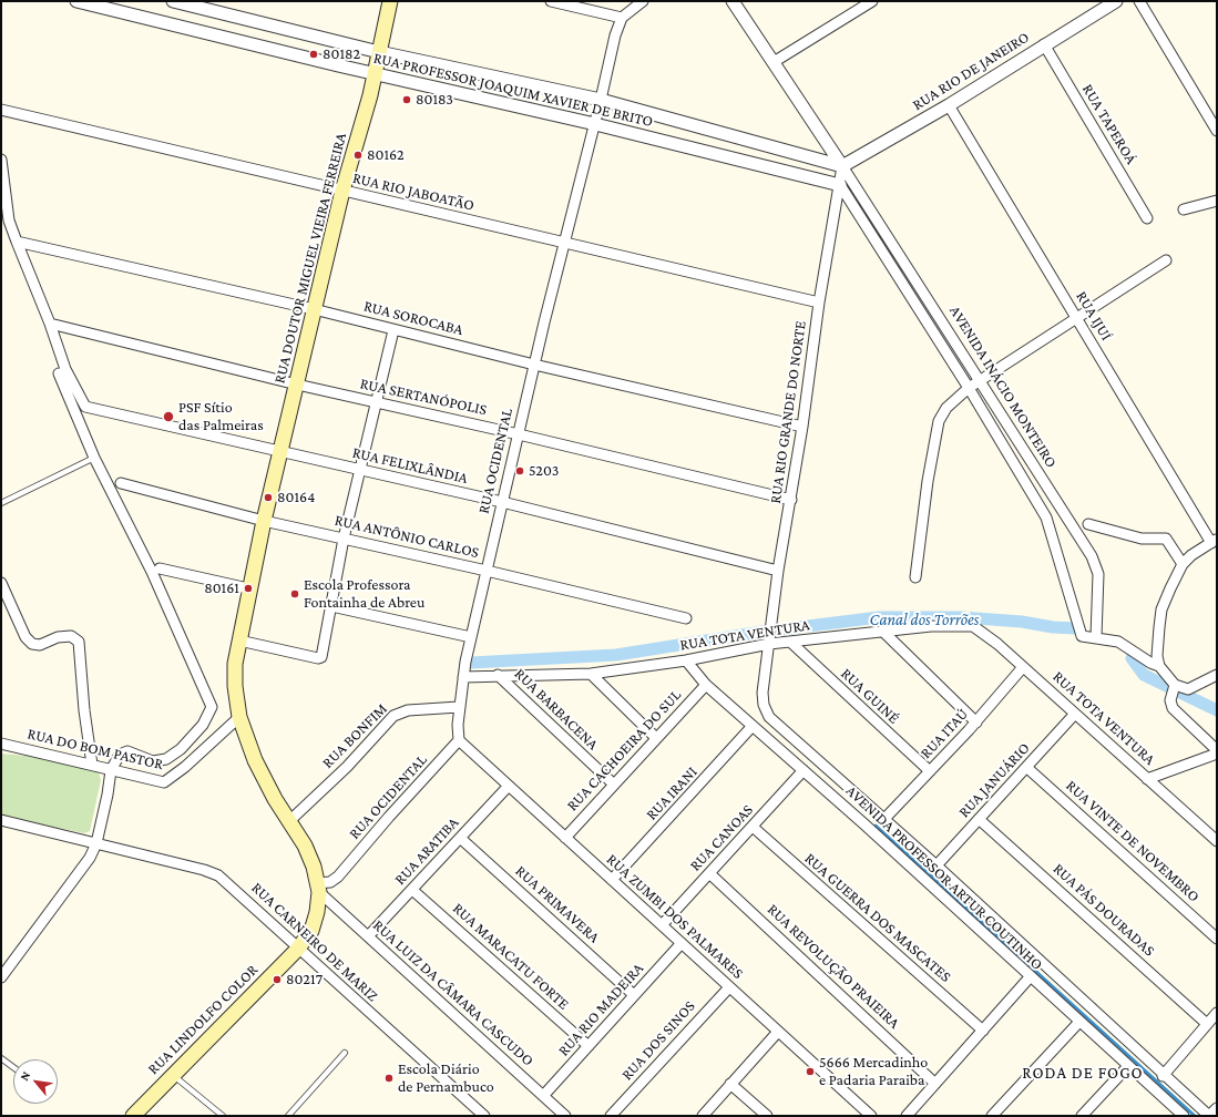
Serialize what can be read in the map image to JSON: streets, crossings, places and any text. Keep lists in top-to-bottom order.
{
  "streets": {
    "main road": ["RUA DOUTOR MIGUEL VIEIRA FERREIRA", "RUA LINDOLFO COLOR"],
    "street": [
      "RUA RIO DE JANEIRO",
      "RUA PROFESSOR JOAQUIM XAVIER DE BRITO",
      "RUA TAPEROÁ",
      "RUA RIO JABOATÃO",
      "RUA IJUÍ",
      "RUA SOROCABA",
      "AVENIDA INÁCIO MONTEIRO",
      "RUA SERTANÓPOLIS",
      "RUA RIO GRANDE DO NORTE",
      "RUA OCIDENTAL",
      "RUA FELIXLÂNDIA",
      "RUA ANTÔNIO CARLOS",
      "RUA TOTA VENTURA",
      "RUA GUINÉ",
      "RUA BARBACENA",
      "RUA ITAÚ",
      "RUA BONFIM",
      "RUA DO BOM PASTOR",
      "RUA CACHOEIRA DO SUL",
      "RUA JANUÁRIO",
      "RUA IRANI",
      "RUA CANOAS",
      "RUA VINTE DE NOVEMBRO",
      "RUA ARATIBA",
      "AVENIDA PROFESSOR ARTUR COUTINHO",
      "RUA PRIMAVERA",
      "RUA PÁS DOURADAS",
      "RUA ZUMBI DOS PALMARES",
      "RUA GUERRA DOS MASCATES",
      "RUA CARNEIRO DE MARIZ",
      "RUA MARACATU FORTE",
      "RUA REVOLUÇÃO PRAIEIRA",
      "RUA LUIZ DA CÂMARA CASCUDO",
      "RUA RIO MADEIRA",
      "RUA DOS SINOS"
    ]
  },
  "crossings": [
    ["RUA RIO DE JANEIRO", "RUA PROFESSOR JOAQUIM XAVIER DE BRITO"],
    ["RUA RIO DE JANEIRO", "RUA TAPEROÁ"],
    ["RUA RIO DE JANEIRO", "RUA IJUÍ"],
    ["RUA RIO DE JANEIRO", "AVENIDA INÁCIO MONTEIRO"],
    ["RUA PROFESSOR JOAQUIM XAVIER DE BRITO", "RUA DOUTOR MIGUEL VIEIRA FERREIRA"],
    ["RUA PROFESSOR JOAQUIM XAVIER DE BRITO", "AVENIDA INÁCIO MONTEIRO"],
    ["RUA PROFESSOR JOAQUIM XAVIER DE BRITO", "RUA RIO GRANDE DO NORTE"],
    ["RUA PROFESSOR JOAQUIM XAVIER DE BRITO", "RUA OCIDENTAL"],
    ["RUA RIO JABOATÃO", "RUA DOUTOR MIGUEL VIEIRA FERREIRA"],
    ["RUA RIO JABOATÃO", "RUA RIO GRANDE DO NORTE"],
    ["RUA RIO JABOATÃO", "RUA OCIDENTAL"],
    ["RUA DOUTOR MIGUEL VIEIRA FERREIRA", "RUA SOROCABA"],
    ["RUA DOUTOR MIGUEL VIEIRA FERREIRA", "RUA SERTANÓPOLIS"],
    ["RUA DOUTOR MIGUEL VIEIRA FERREIRA", "RUA OCIDENTAL"],
    ["RUA DOUTOR MIGUEL VIEIRA FERREIRA", "RUA FELIXLÂNDIA"],
    ["RUA DOUTOR MIGUEL VIEIRA FERREIRA", "RUA ANTÔNIO CARLOS"],
    ["RUA DOUTOR MIGUEL VIEIRA FERREIRA", "RUA BONFIM"],
    ["RUA DOUTOR MIGUEL VIEIRA FERREIRA", "RUA DO BOM PASTOR"],
    ["RUA DOUTOR MIGUEL VIEIRA FERREIRA", "RUA CARNEIRO DE MARIZ"],
    ["RUA DOUTOR MIGUEL VIEIRA FERREIRA", "RUA LUIZ DA CÂMARA CASCUDO"],
    ["RUA DOUTOR MIGUEL VIEIRA FERREIRA", "RUA LINDOLFO COLOR"],
    ["RUA SOROCABA", "RUA RIO GRANDE DO NORTE"],
    ["RUA SOROCABA", "RUA OCIDENTAL"],
    ["AVENIDA INÁCIO MONTEIRO", "RUA RIO GRANDE DO NORTE"],
    ["RUA SERTANÓPOLIS", "RUA RIO GRANDE DO NORTE"],
    ["RUA SERTANÓPOLIS", "RUA OCIDENTAL"],
    ["RUA SERTANÓPOLIS", "RUA FELIXLÂNDIA"],
    ["RUA RIO GRANDE DO NORTE", "RUA FELIXLÂNDIA"],
    ["RUA RIO GRANDE DO NORTE", "RUA TOTA VENTURA"],
    ["RUA RIO GRANDE DO NORTE", "AVENIDA PROFESSOR ARTUR COUTINHO"],
    ["RUA OCIDENTAL", "RUA FELIXLÂNDIA"],
    ["RUA OCIDENTAL", "RUA ANTÔNIO CARLOS"],
    ["RUA OCIDENTAL", "RUA TOTA VENTURA"],
    ["RUA OCIDENTAL", "RUA BONFIM"],
    ["RUA OCIDENTAL", "RUA ZUMBI DOS PALMARES"],
    ["RUA OCIDENTAL", "RUA LUIZ DA CÂMARA CASCUDO"],
    ["RUA TOTA VENTURA", "RUA GUINÉ"],
    ["RUA TOTA VENTURA", "RUA BARBACENA"],
    ["RUA TOTA VENTURA", "RUA ITAÚ"],
    ["RUA TOTA VENTURA", "RUA JANUÁRIO"],
    ["RUA TOTA VENTURA", "AVENIDA PROFESSOR ARTUR COUTINHO"],
    ["RUA GUINÉ", "RUA ITAÚ"],
    ["RUA BARBACENA", "RUA CACHOEIRA DO SUL"],
    ["RUA ITAÚ", "AVENIDA PROFESSOR ARTUR COUTINHO"],
    ["RUA CACHOEIRA DO SUL", "AVENIDA PROFESSOR ARTUR COUTINHO"],
    ["RUA CACHOEIRA DO SUL", "RUA ZUMBI DOS PALMARES"],
    ["RUA JANUÁRIO", "RUA VINTE DE NOVEMBRO"],
    ["RUA JANUÁRIO", "AVENIDA PROFESSOR ARTUR COUTINHO"],
    ["RUA JANUÁRIO", "RUA PÁS DOURADAS"],
    ["RUA IRANI", "AVENIDA PROFESSOR ARTUR COUTINHO"],
    ["RUA IRANI", "RUA ZUMBI DOS PALMARES"],
    ["RUA CANOAS", "AVENIDA PROFESSOR ARTUR COUTINHO"],
    ["RUA CANOAS", "RUA ZUMBI DOS PALMARES"],
    ["RUA CANOAS", "RUA GUERRA DOS MASCATES"],
    ["RUA CANOAS", "RUA REVOLUÇÃO PRAIEIRA"],
    ["RUA ARATIBA", "RUA PRIMAVERA"],
    ["RUA ARATIBA", "RUA ZUMBI DOS PALMARES"],
    ["RUA ARATIBA", "RUA MARACATU FORTE"],
    ["RUA ARATIBA", "RUA LUIZ DA CÂMARA CASCUDO"],
    ["RUA PRIMAVERA", "RUA RIO MADEIRA"],
    ["RUA ZUMBI DOS PALMARES", "RUA RIO MADEIRA"],
    ["RUA ZUMBI DOS PALMARES", "RUA DOS SINOS"],
    ["RUA CARNEIRO DE MARIZ", "RUA LINDOLFO COLOR"],
    ["RUA MARACATU FORTE", "RUA RIO MADEIRA"],
    ["RUA LUIZ DA CÂMARA CASCUDO", "RUA RIO MADEIRA"]
  ],
  "districts": ["RODA DE FOGO"],
  "water": ["Canal dos Torrões"],
  "places": [
    "80182",
    "80183",
    "80162",
    "PSF Sítio das Palmeiras",
    "5203",
    "80164",
    "80161",
    "Escola Professora Fontainha de Abreu",
    "80217",
    "5666 Mercadinho e Padaria Paraiba",
    "Escola Diário de Pernambuco"
  ],
  "north": "top left"
}
